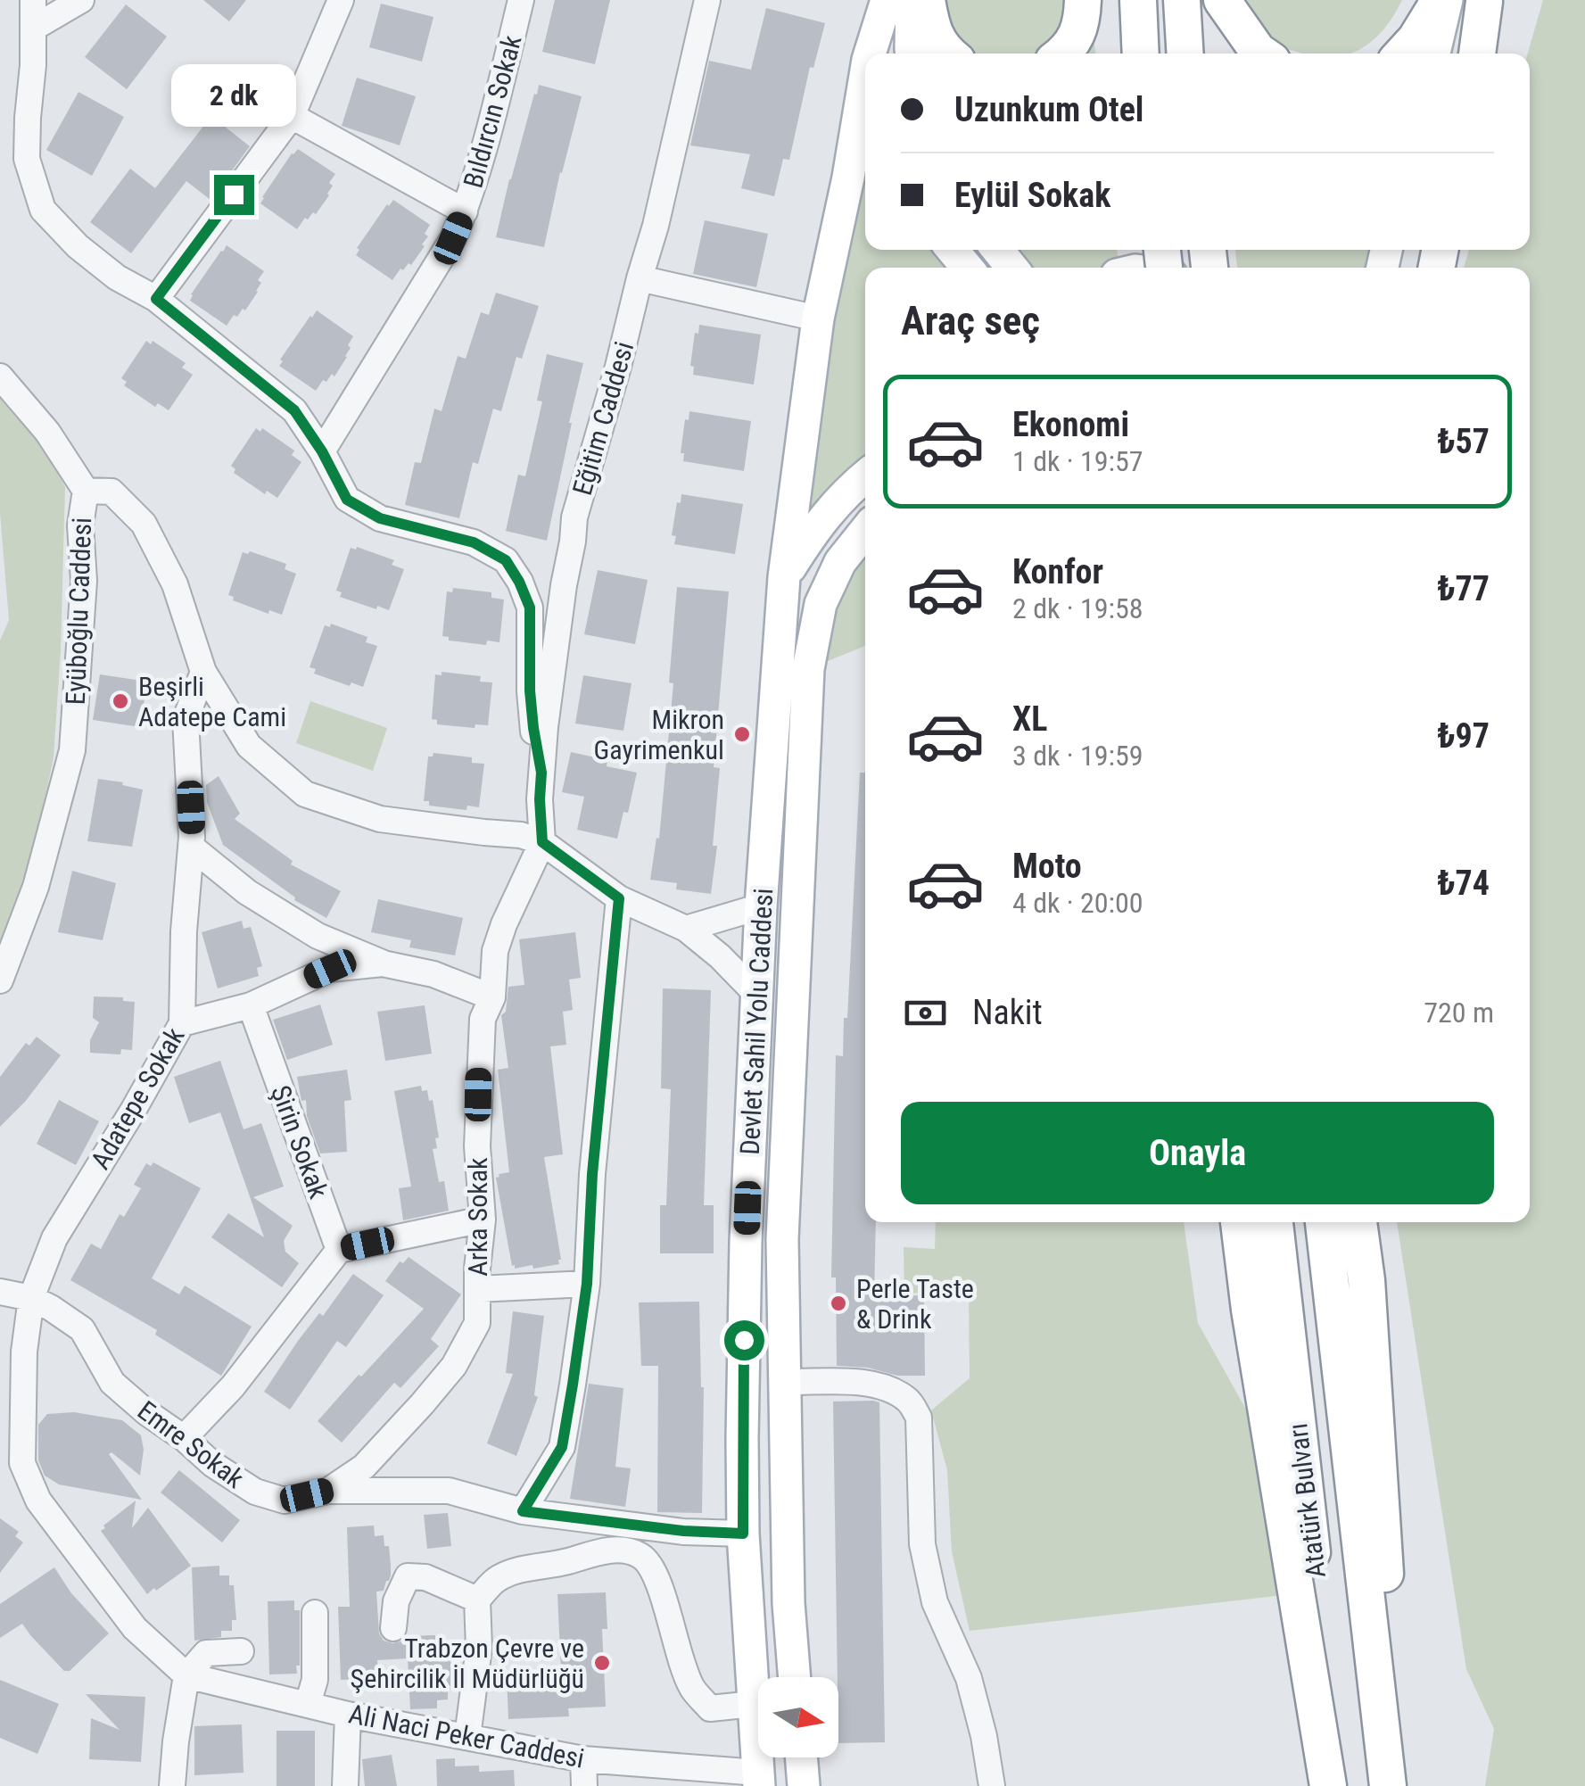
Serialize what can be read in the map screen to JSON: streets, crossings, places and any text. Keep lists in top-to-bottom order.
{
  "streets": {
    "highway": ["Atatürk Bulvarı"],
    "main road": ["Devlet Sahil Yolu Caddesi"],
    "street": [
      "Bıldırcın Sokak",
      "Eğitim Caddesi",
      "Eyüboğlu Caddesi",
      "Adatepe Sokak",
      "Şirin Sokak",
      "Arka Sokak",
      "Emre Sokak",
      "Ali Naci Peker Caddesi"
    ]
  },
  "crossings": [
    ["Eğitim Caddesi", "Eyüboğlu Caddesi"],
    ["Eğitim Caddesi", "Arka Sokak"],
    ["Eyüboğlu Caddesi", "Devlet Sahil Yolu Caddesi"],
    ["Eyüboğlu Caddesi", "Adatepe Sokak"],
    ["Eyüboğlu Caddesi", "Arka Sokak"],
    ["Devlet Sahil Yolu Caddesi", "Emre Sokak"],
    ["Devlet Sahil Yolu Caddesi", "Ali Naci Peker Caddesi"],
    ["Adatepe Sokak", "Emre Sokak"],
    ["Adatepe Sokak", "Ali Naci Peker Caddesi"],
    ["Arka Sokak", "Emre Sokak"],
    ["Emre Sokak", "Ali Naci Peker Caddesi"]
  ],
  "places": [
    "Beşirli Adatepe Cami",
    "Mikron Gayrimenkul",
    "Perle Taste & Drink",
    "Trabzon Çevre ve Şehircilik İl Müdürlüğü"
  ],
  "north": "right",
  "page": {
    "banner": ["Uzunkum Otel", "Eylül Sokak"],
    "bubble": "2 dk",
    "heading": "Araç seç",
    "list": [
      {
        "name": "Ekonomi",
        "note": "1 dk · 19:57",
        "value": "₺57"
      },
      {
        "name": "Konfor",
        "note": "2 dk · 19:58",
        "value": "₺77"
      },
      {
        "name": "XL",
        "note": "3 dk · 19:59",
        "value": "₺97"
      },
      {
        "name": "Moto",
        "note": "4 dk · 20:00",
        "value": "₺74"
      }
    ],
    "pay": ["Nakit", "720 m"],
    "buttons": "Onayla"
  }
}
